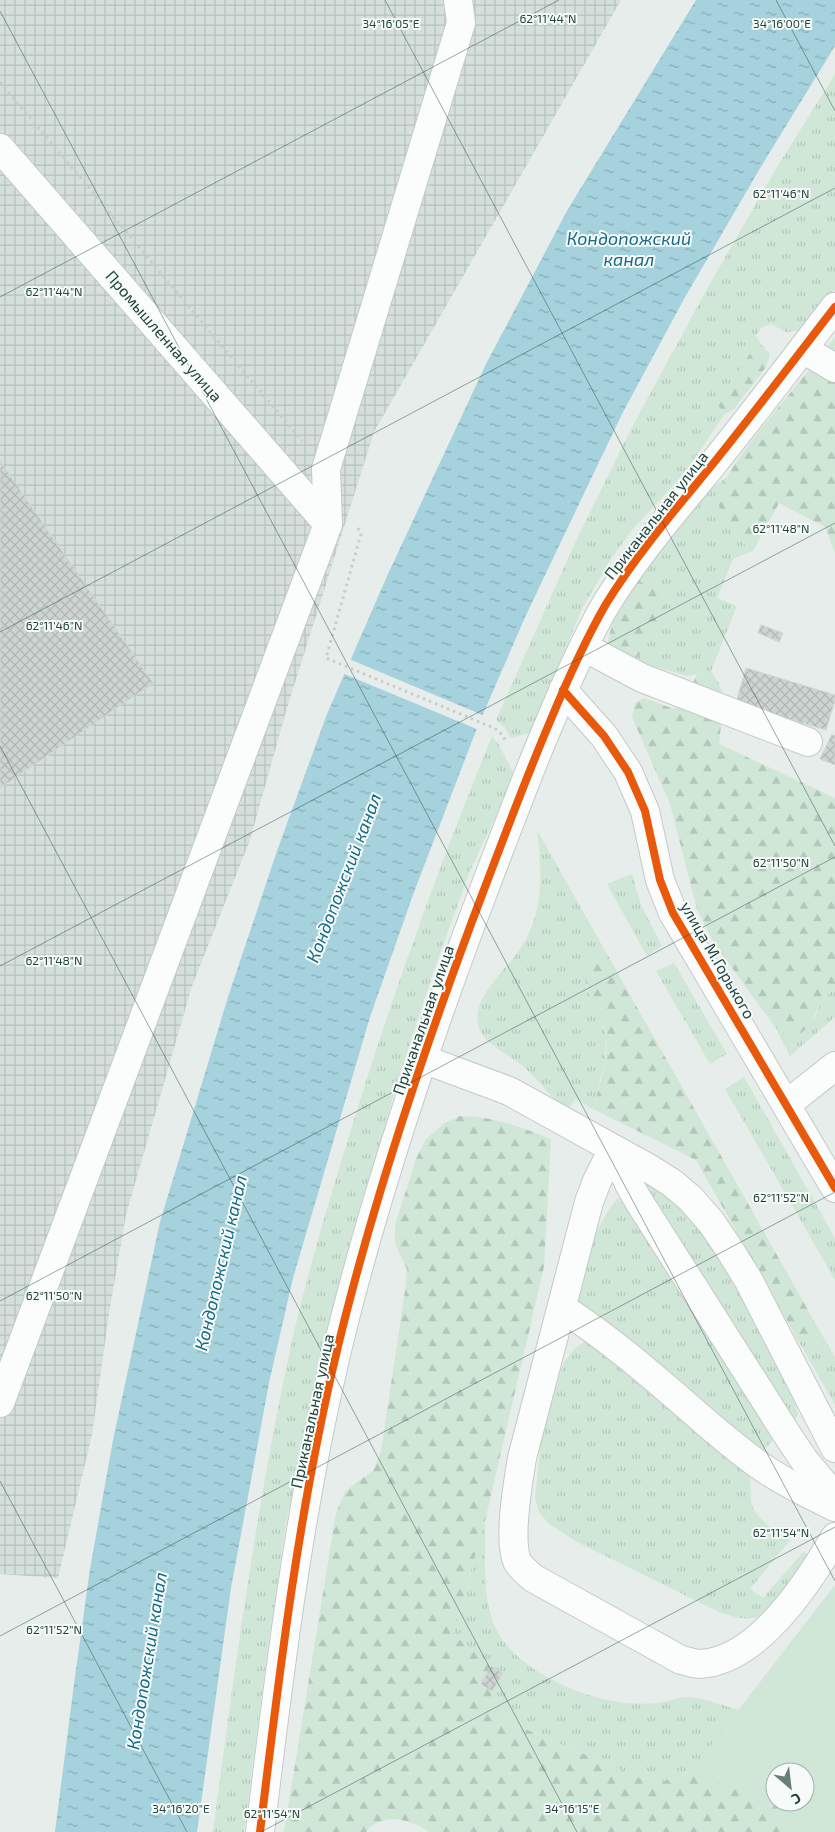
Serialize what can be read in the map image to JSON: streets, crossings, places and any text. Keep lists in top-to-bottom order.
{
  "streets": {
    "street": ["Промышленная улица", "Приканальная улица", "улица М.Горького"]
  },
  "crossings": [
    ["Приканальная улица", "улица М.Горького"]
  ],
  "water": ["Кондопожский канал"],
  "north": "bottom right",
  "coordinates": [
    "62°11'44\"N",
    "34°16'05\"E",
    "34°16'00\"E",
    "62°11'46\"N",
    "62°11'48\"N",
    "62°11'50\"N",
    "62°11'52\"N",
    "62°11'54\"N",
    "34°16'20\"E",
    "34°16'15\"E"
  ]
}
